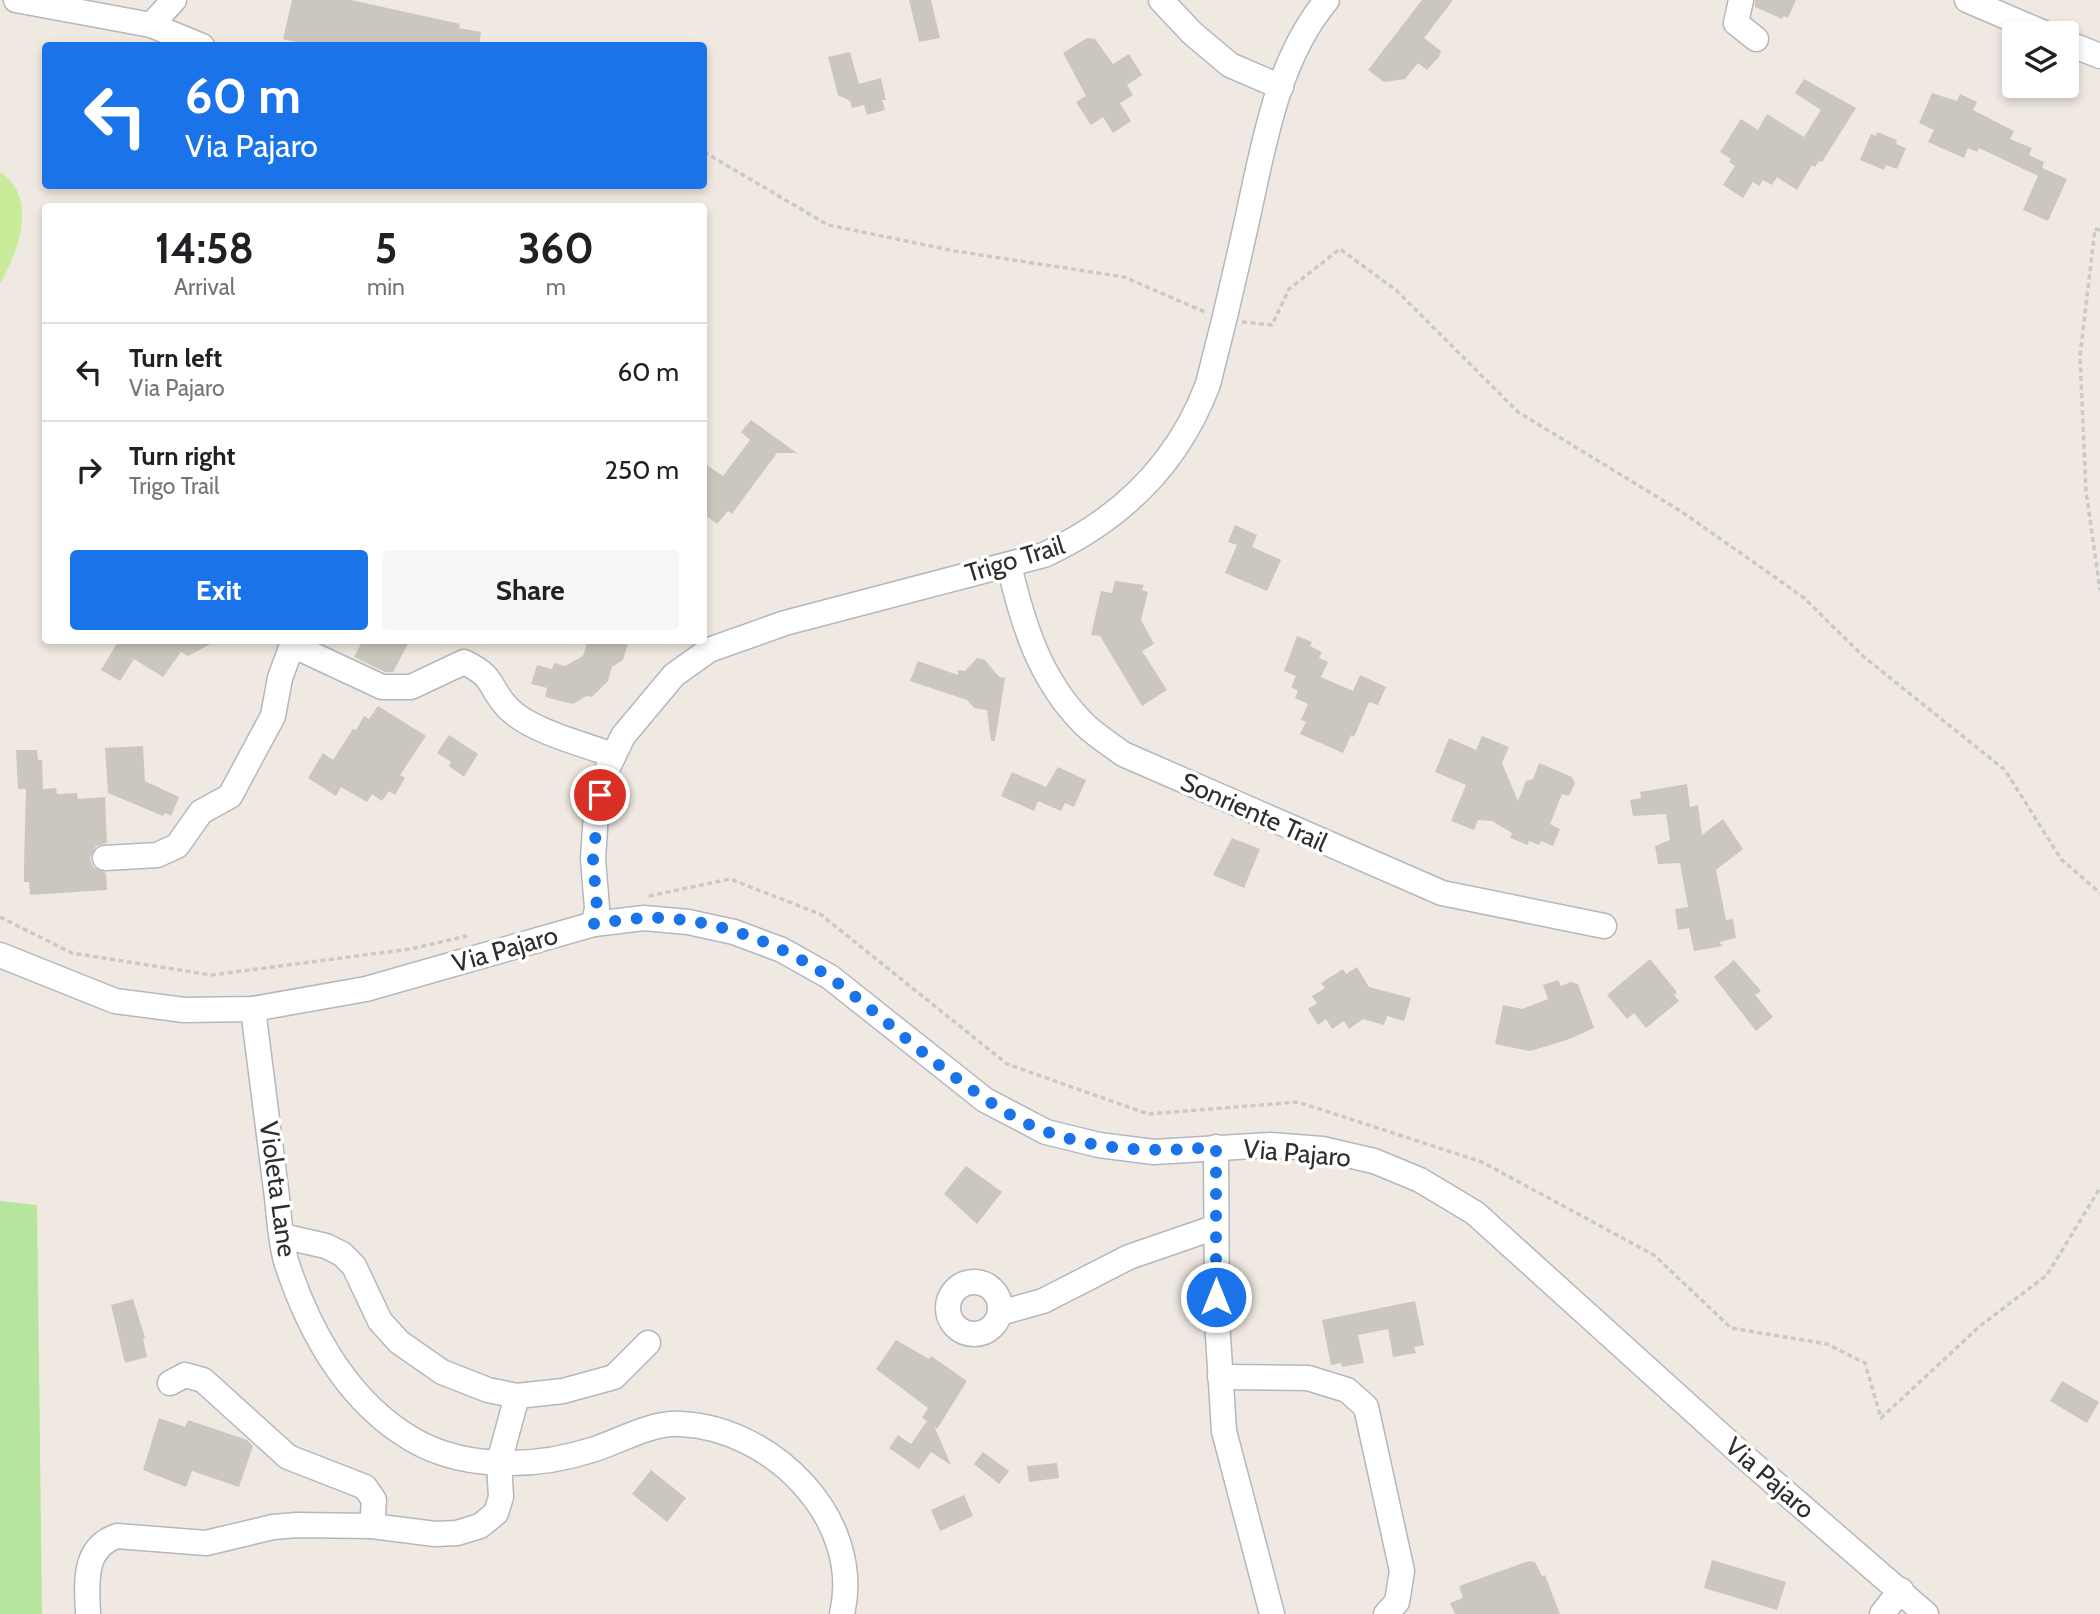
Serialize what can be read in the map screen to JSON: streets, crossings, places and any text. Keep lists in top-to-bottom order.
{
  "streets": {
    "street": [
      "Trigo Trail",
      "Sonriente Trail",
      "Via Pajaro",
      "Violeta Lane"
    ]
  },
  "crossings": [
    ["Trigo Trail", "Sonriente Trail"],
    ["Trigo Trail", "Via Pajaro"],
    ["Via Pajaro", "Violeta Lane"]
  ],
  "page": {
    "turn": ["60 m", "Via Pajaro"],
    "eta": [
      "14:58",
      "Arrival",
      "5",
      "min",
      "360",
      "m"
    ],
    "list": [
      {
        "name": "Turn left",
        "note": "Via Pajaro",
        "value": "60 m"
      },
      {
        "name": "Turn right",
        "note": "Trigo Trail",
        "value": "250 m"
      }
    ],
    "buttons": ["Exit", "Share"]
  }
}
